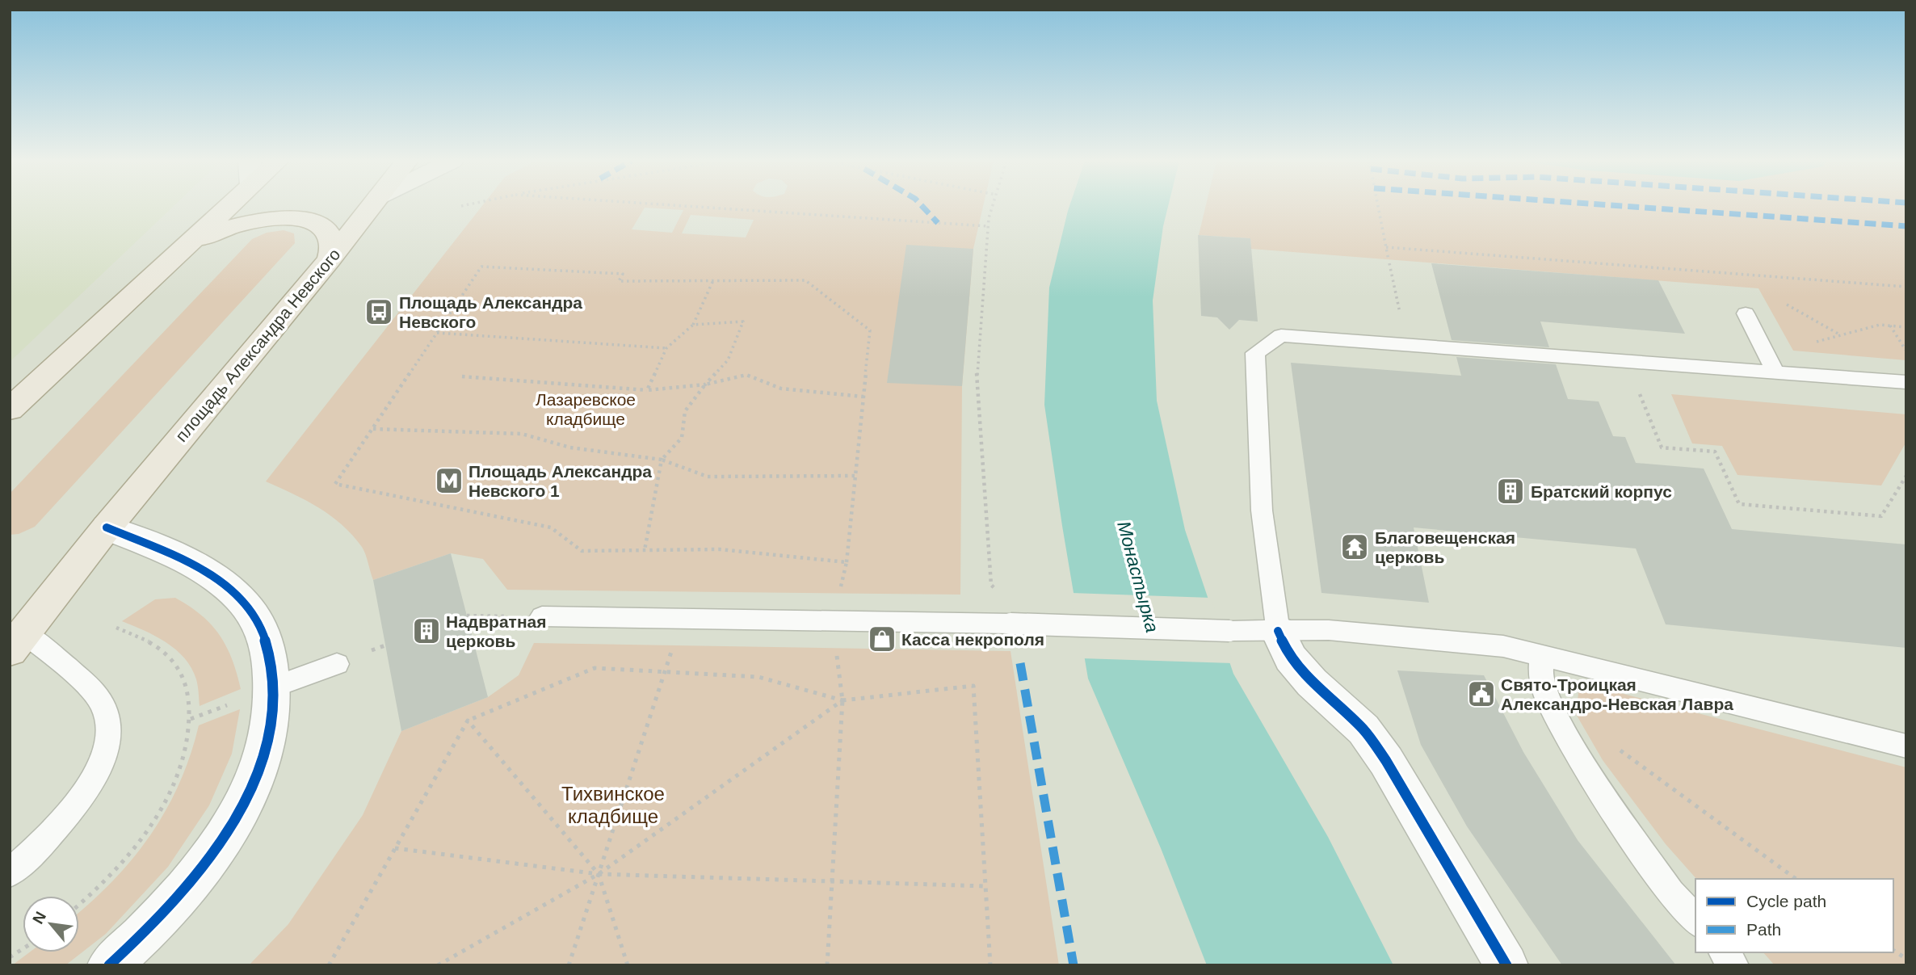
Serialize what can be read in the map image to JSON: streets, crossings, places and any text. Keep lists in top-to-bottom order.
{
  "streets": {
    "main road": ["площадь Александра Невского"]
  },
  "water": ["Монастырка"],
  "parks": ["Лазаревское кладбище", "Тихвинское кладбище"],
  "places": {
    "bus stop": ["Площадь Александра Невского"],
    "metro station": ["Площадь Александра Невского 1"],
    "building": ["Братский корпус", "Надвратная церковь"],
    "temple": ["Благовещенская церковь"],
    "shop": ["Касса некрополя"],
    "public building": ["Свято-Троицкая Александро-Невская Лавра"]
  },
  "legend": ["Cycle path", "Path"],
  "north": "top left"
}
